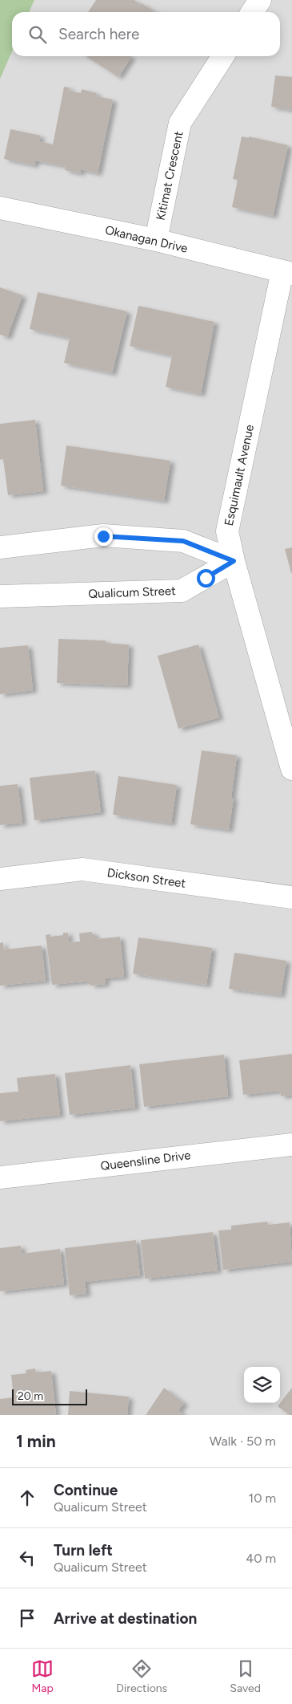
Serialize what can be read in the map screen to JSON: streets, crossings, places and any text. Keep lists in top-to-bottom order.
{
  "streets": {
    "street": [
      "Kitimat Crescent",
      "Okanagan Drive",
      "Esquimault Avenue",
      "Qualicum Street",
      "Dickson Street",
      "Queensline Drive"
    ]
  },
  "crossings": [
    ["Kitimat Crescent", "Okanagan Drive"],
    ["Okanagan Drive", "Esquimault Avenue"],
    ["Esquimault Avenue", "Qualicum Street"]
  ],
  "scale_bar": "20 m",
  "page": {
    "search": "Search here",
    "scale": "20 m",
    "heading": ["1 min", "Walk · 50 m"],
    "list": [
      ["Continue", "Qualicum Street", "10 m"],
      ["Turn left", "Qualicum Street", "40 m"],
      "Arrive at destination"
    ],
    "nav": ["Map", "Directions", "Saved"]
  }
}
